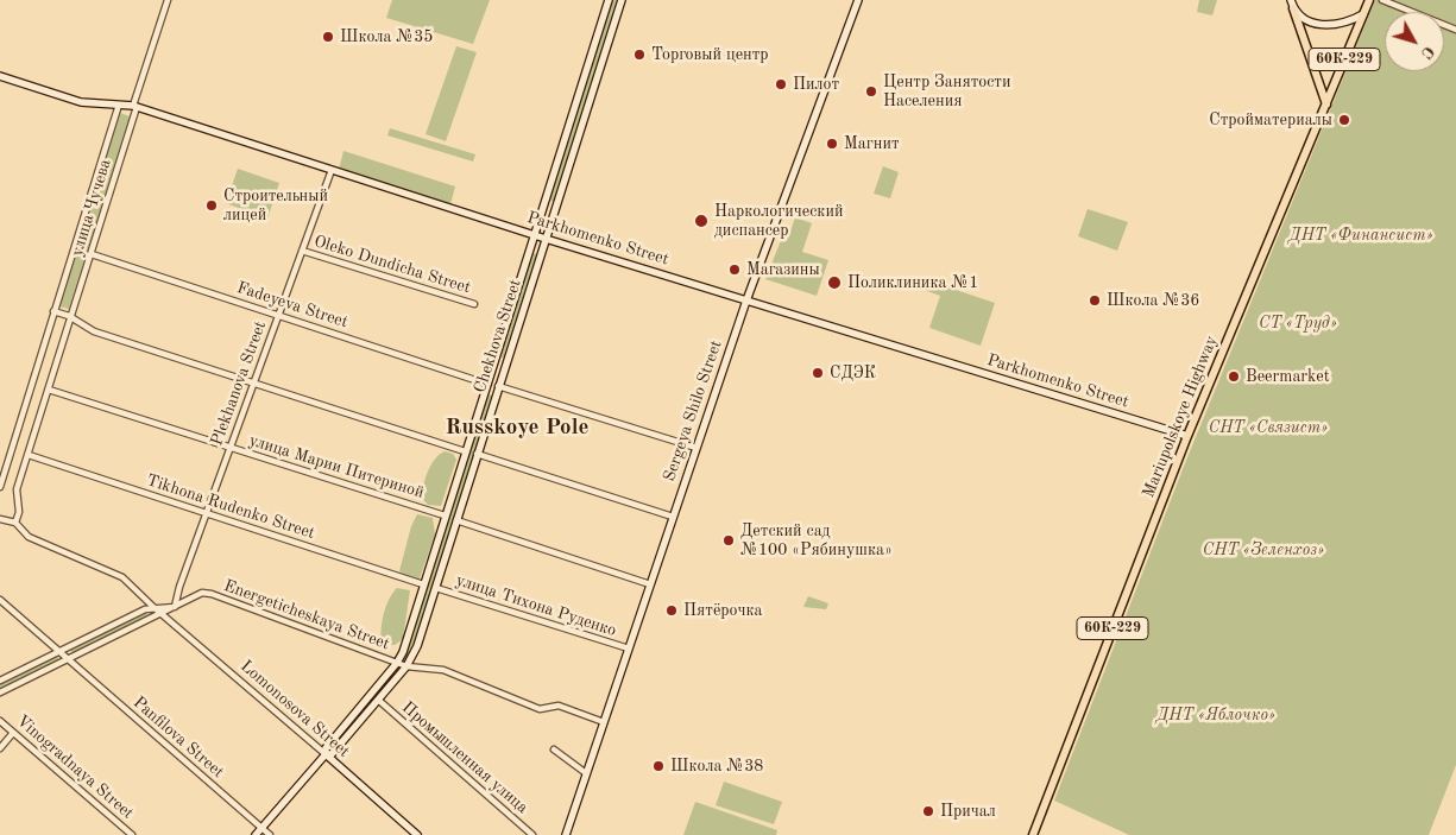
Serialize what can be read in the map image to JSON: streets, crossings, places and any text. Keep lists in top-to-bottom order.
{
  "streets": {
    "main road": ["60К-229", "Mariupolskoye Highway"],
    "street": [
      "улица Чучева",
      "Parkhomenko Street",
      "Oleko Dundicha Street",
      "Fadeyeva Street",
      "Chekhova Street",
      "Plekhanova Street",
      "Sergeya Shilo Street",
      "улица Марии Питериной",
      "Tikhona Rudenko Street",
      "улица Тихона Руденко",
      "Energeticheskaya Street",
      "Lomonosova Street",
      "Panfilova Street",
      "Промышленная улица",
      "Vinogradnaya Street"
    ]
  },
  "crossings": [
    ["60К-229", "Mariupolskoye Highway"],
    ["улица Чучева", "Parkhomenko Street"],
    ["улица Чучева", "Fadeyeva Street"],
    ["улица Чучева", "улица Марии Питериной"],
    ["улица Чучева", "Tikhona Rudenko Street"],
    ["улица Чучева", "Lomonosova Street"],
    ["Parkhomenko Street", "Chekhova Street"],
    ["Parkhomenko Street", "Plekhanova Street"],
    ["Parkhomenko Street", "Sergeya Shilo Street"],
    ["Parkhomenko Street", "Mariupolskoye Highway"],
    ["Oleko Dundicha Street", "Plekhanova Street"],
    ["Fadeyeva Street", "Chekhova Street"],
    ["Fadeyeva Street", "Plekhanova Street"],
    ["Chekhova Street", "улица Марии Питериной"],
    ["Chekhova Street", "Tikhona Rudenko Street"],
    ["Chekhova Street", "улица Тихона Руденко"],
    ["Chekhova Street", "Energeticheskaya Street"],
    ["Chekhova Street", "Lomonosova Street"],
    ["Chekhova Street", "Panfilova Street"],
    ["Chekhova Street", "Промышленная улица"],
    ["Plekhanova Street", "улица Марии Питериной"],
    ["Plekhanova Street", "Tikhona Rudenko Street"],
    ["Plekhanova Street", "Energeticheskaya Street"],
    ["Sergeya Shilo Street", "улица Тихона Руденко"],
    ["Energeticheskaya Street", "Lomonosova Street"],
    ["Energeticheskaya Street", "Panfilova Street"]
  ],
  "districts": ["Russkoye Pole"],
  "parks": [
    "ДНТ «Финансист»",
    "СТ «Труд»",
    "СНТ «Связист»",
    "СНТ «Зеленхоз»",
    "ДНТ «Яблочко»"
  ],
  "places": [
    "Школа №35",
    "Торговый центр",
    "Пилот",
    "Центр Занятости Населения",
    "Стройматериалы",
    "Магнит",
    "Строительный лицей",
    "Наркологический диспансер",
    "Магазины",
    "Поликлиника №1",
    "Школа №36",
    "СДЭК",
    "Beermarket",
    "Детский сад №100 «Рябинушка»",
    "Пятёрочка",
    "Школа №38",
    "Причал"
  ],
  "north": "bottom right"
}
